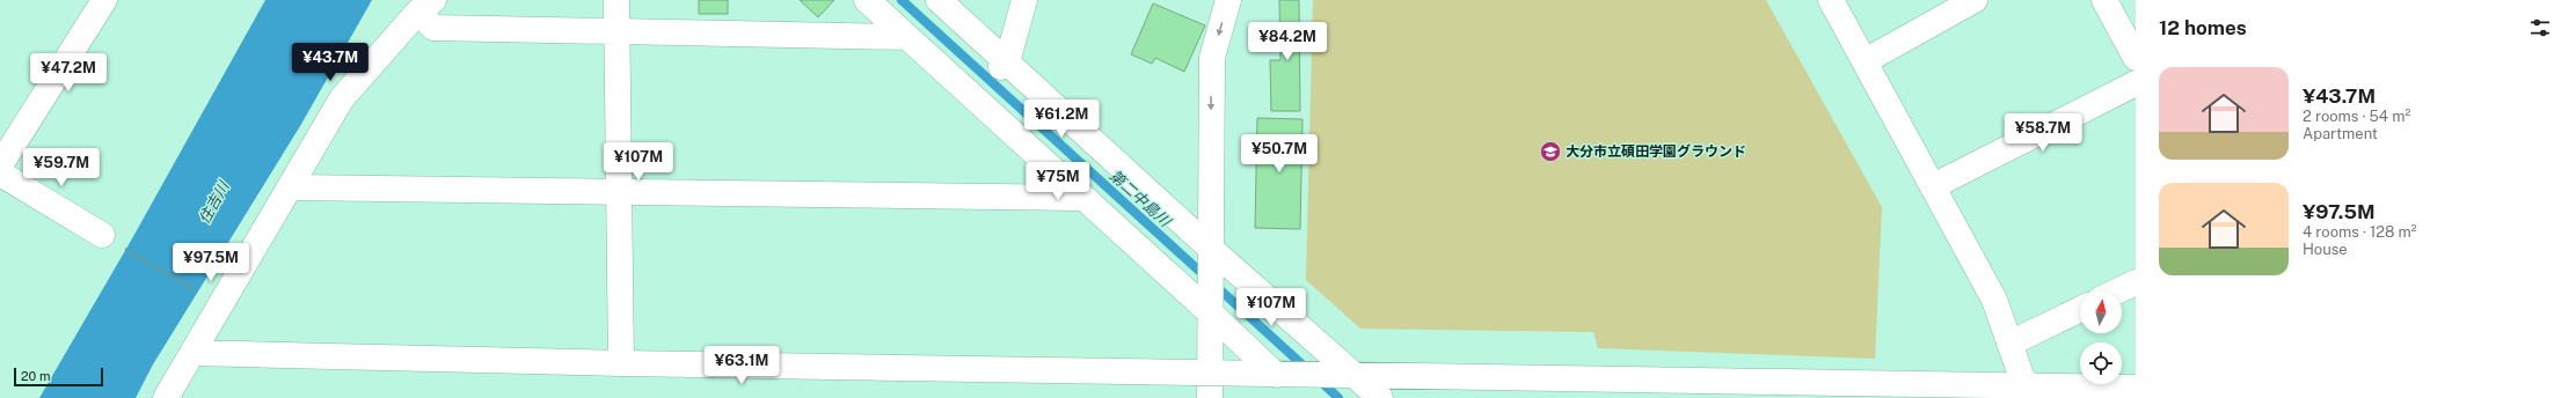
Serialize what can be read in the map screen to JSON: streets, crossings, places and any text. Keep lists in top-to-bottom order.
{
  "water": ["第二中島川", "住吉川"],
  "places": {
    "school or university": ["大分市立碩田学園グラウンド"]
  },
  "scale_bar": "20 m",
  "north": "top",
  "page": {
    "heading": "12 homes",
    "price": [
      "¥84.2M",
      "¥43.7M",
      "¥47.2M",
      "¥61.2M",
      "¥58.7M",
      "¥50.7M",
      "¥107M",
      "¥59.7M",
      "¥75M",
      "¥97.5M",
      "¥107M",
      "¥63.1M"
    ],
    "list": [
      {
        "name": "¥43.7M",
        "note": "2 rooms · 54 m² · Apartment"
      },
      {
        "name": "¥97.5M",
        "note": "4 rooms · 128 m² · House"
      }
    ],
    "scale": "20 m"
  }
}
